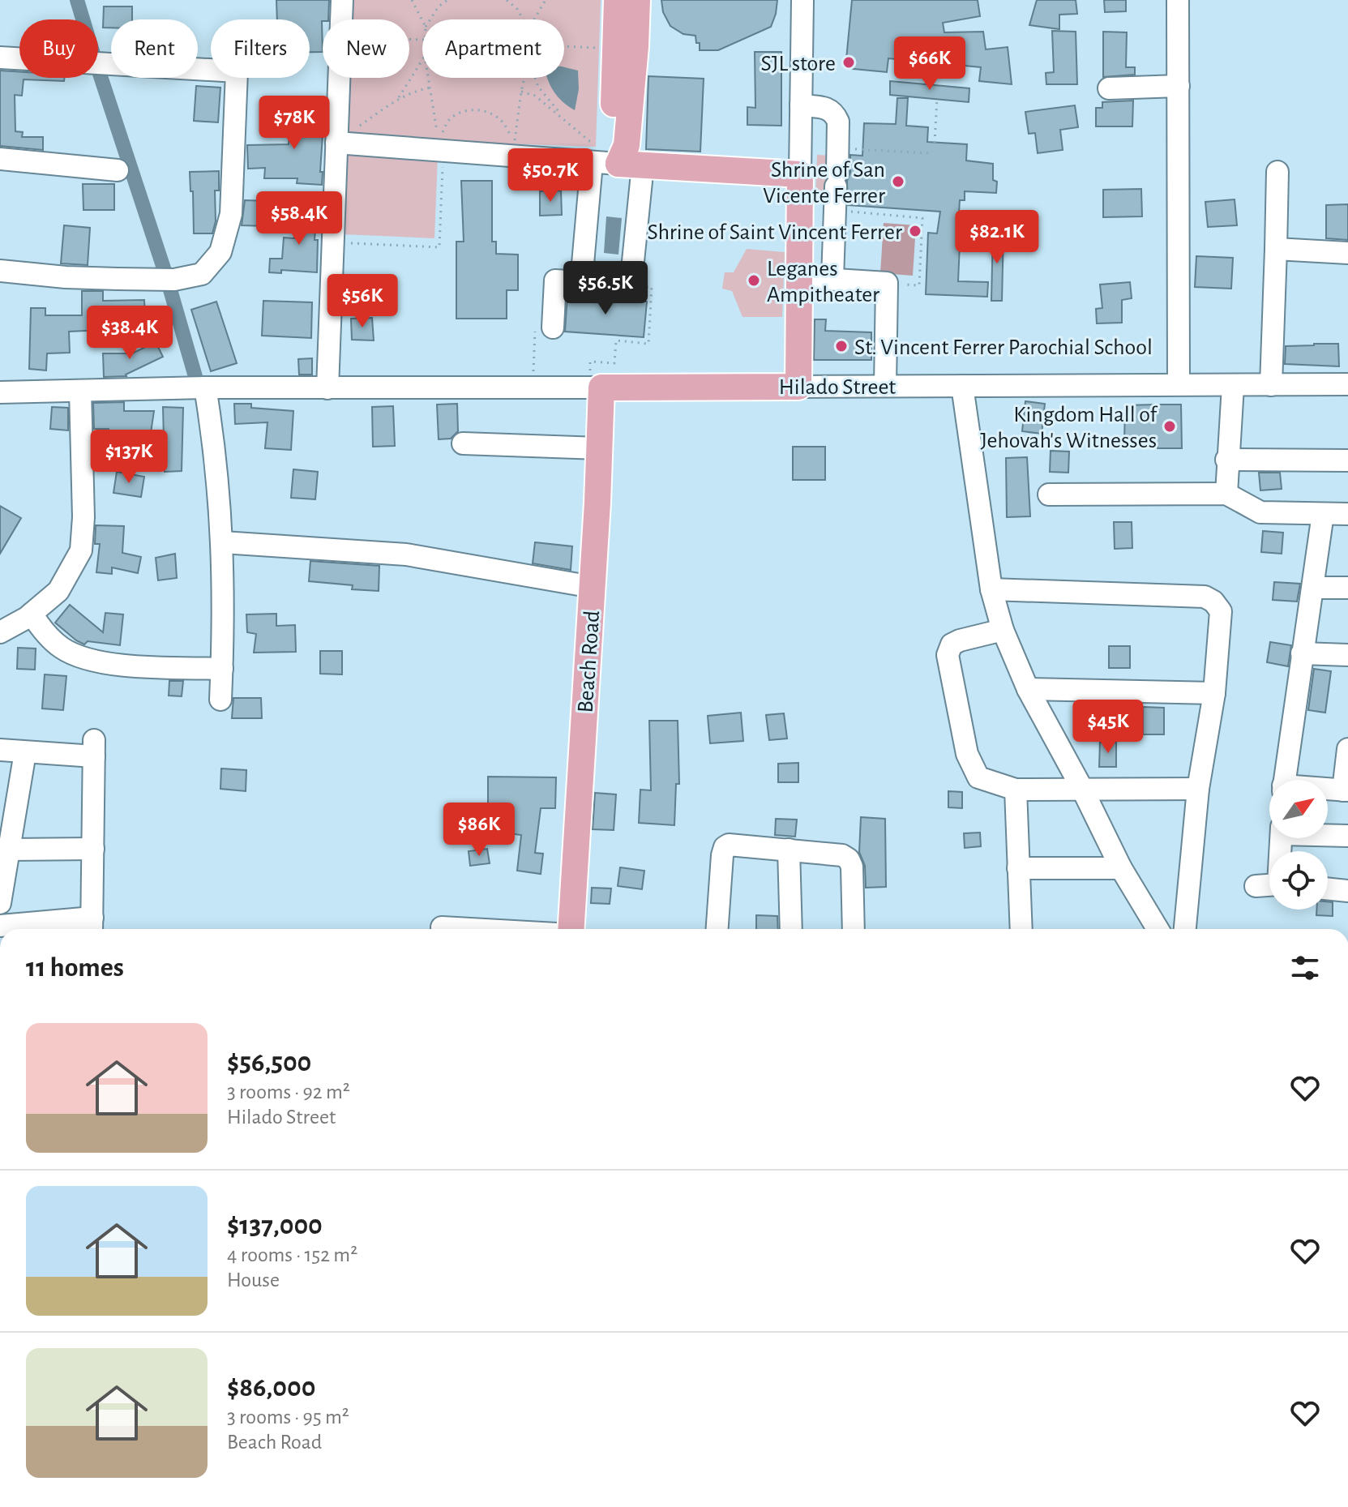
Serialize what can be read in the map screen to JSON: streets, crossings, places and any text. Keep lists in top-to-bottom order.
{
  "streets": {
    "main road": ["Hilado Street", "Beach Road"]
  },
  "crossings": [
    ["Hilado Street", "Beach Road"]
  ],
  "places": [
    "SJL store",
    "Shrine of San Vicente Ferrer",
    "Shrine of Saint Vincent Ferrer",
    "Leganes Ampitheater",
    "St. Vincent Ferrer Parochial School",
    "Kingdom Hall of Jehovah's Witnesses"
  ],
  "north": "top right",
  "page": {
    "chip": [
      "Buy",
      "Rent",
      "Filters",
      "New",
      "Apartment"
    ],
    "price": [
      "$66K",
      "$78K",
      "$50.7K",
      "$58.4K",
      "$82.1K",
      "$56.5K",
      "$56K",
      "$38.4K",
      "$137K",
      "$45K",
      "$86K"
    ],
    "heading": "11 homes",
    "list": [
      {
        "name": "$56,500",
        "note": "3 rooms · 92 m² · Hilado Street"
      },
      {
        "name": "$137,000",
        "note": "4 rooms · 152 m² · House"
      },
      {
        "name": "$86,000",
        "note": "3 rooms · 95 m² · Beach Road"
      }
    ]
  }
}
